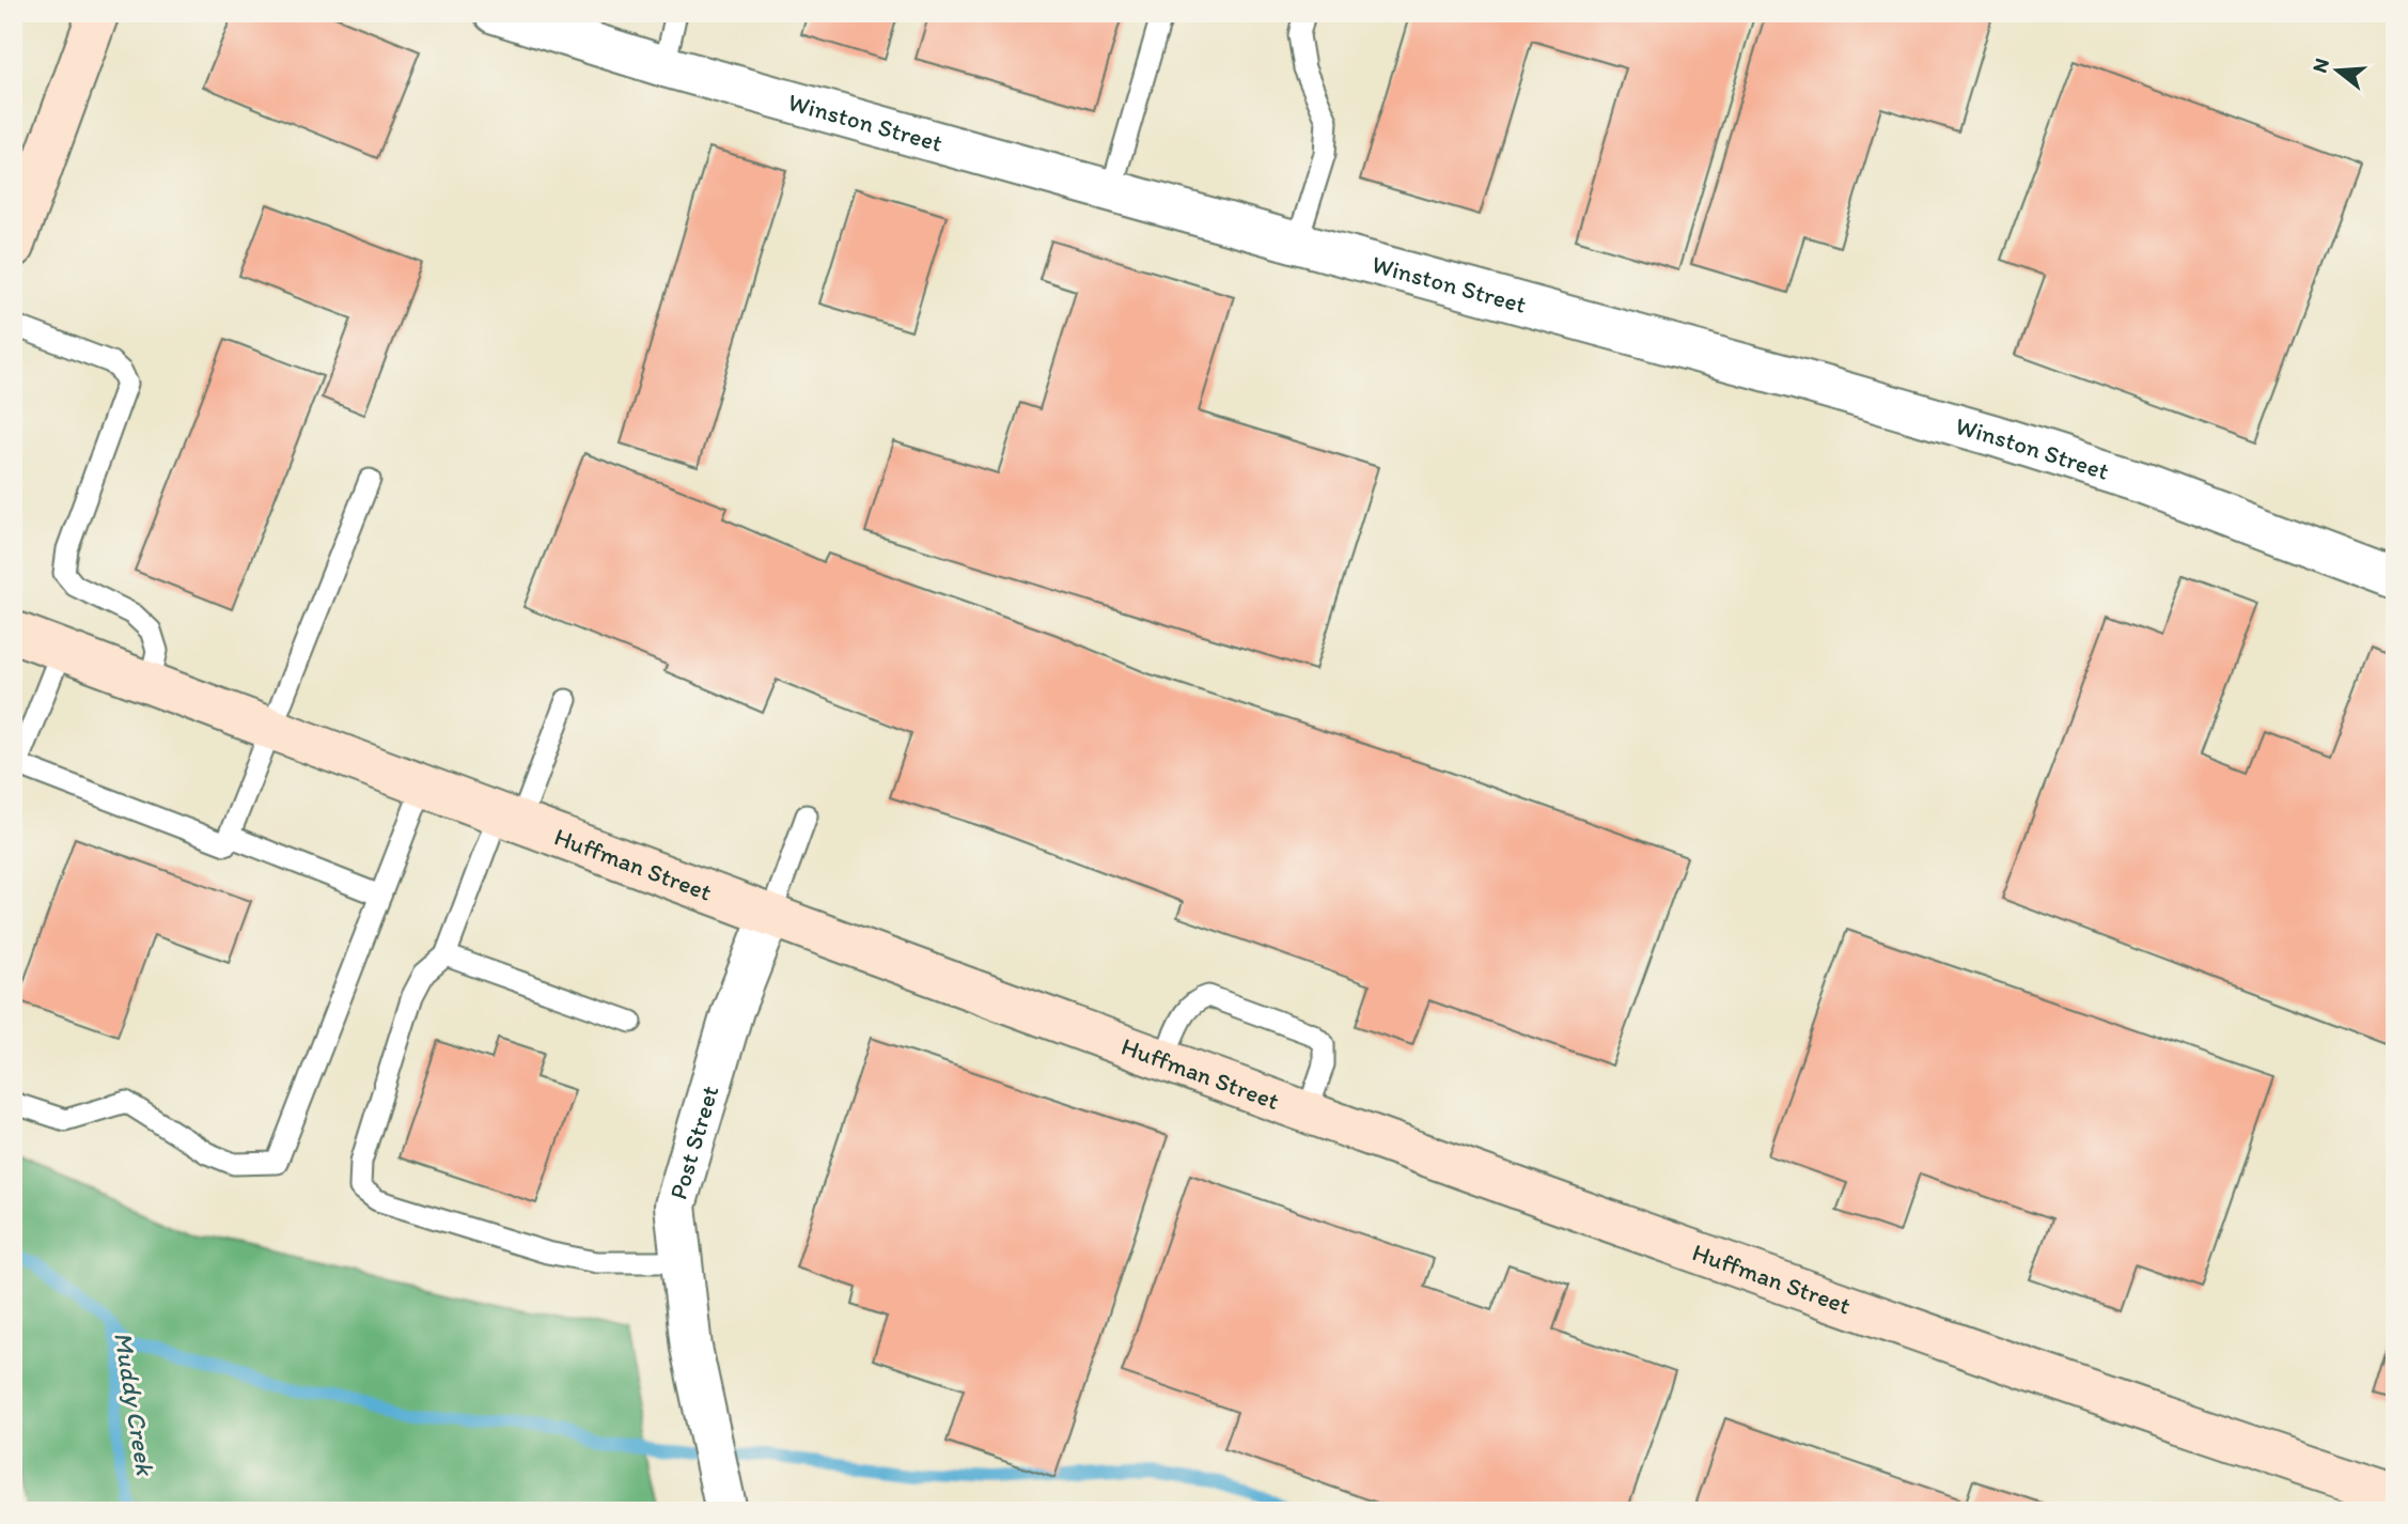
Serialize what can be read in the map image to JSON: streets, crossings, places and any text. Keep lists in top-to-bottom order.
{
  "streets": {
    "street": ["Winston Street", "Huffman Street", "Post Street"]
  },
  "crossings": [
    ["Huffman Street", "Post Street"]
  ],
  "water": ["Muddy Creek"],
  "north": "left"
}
